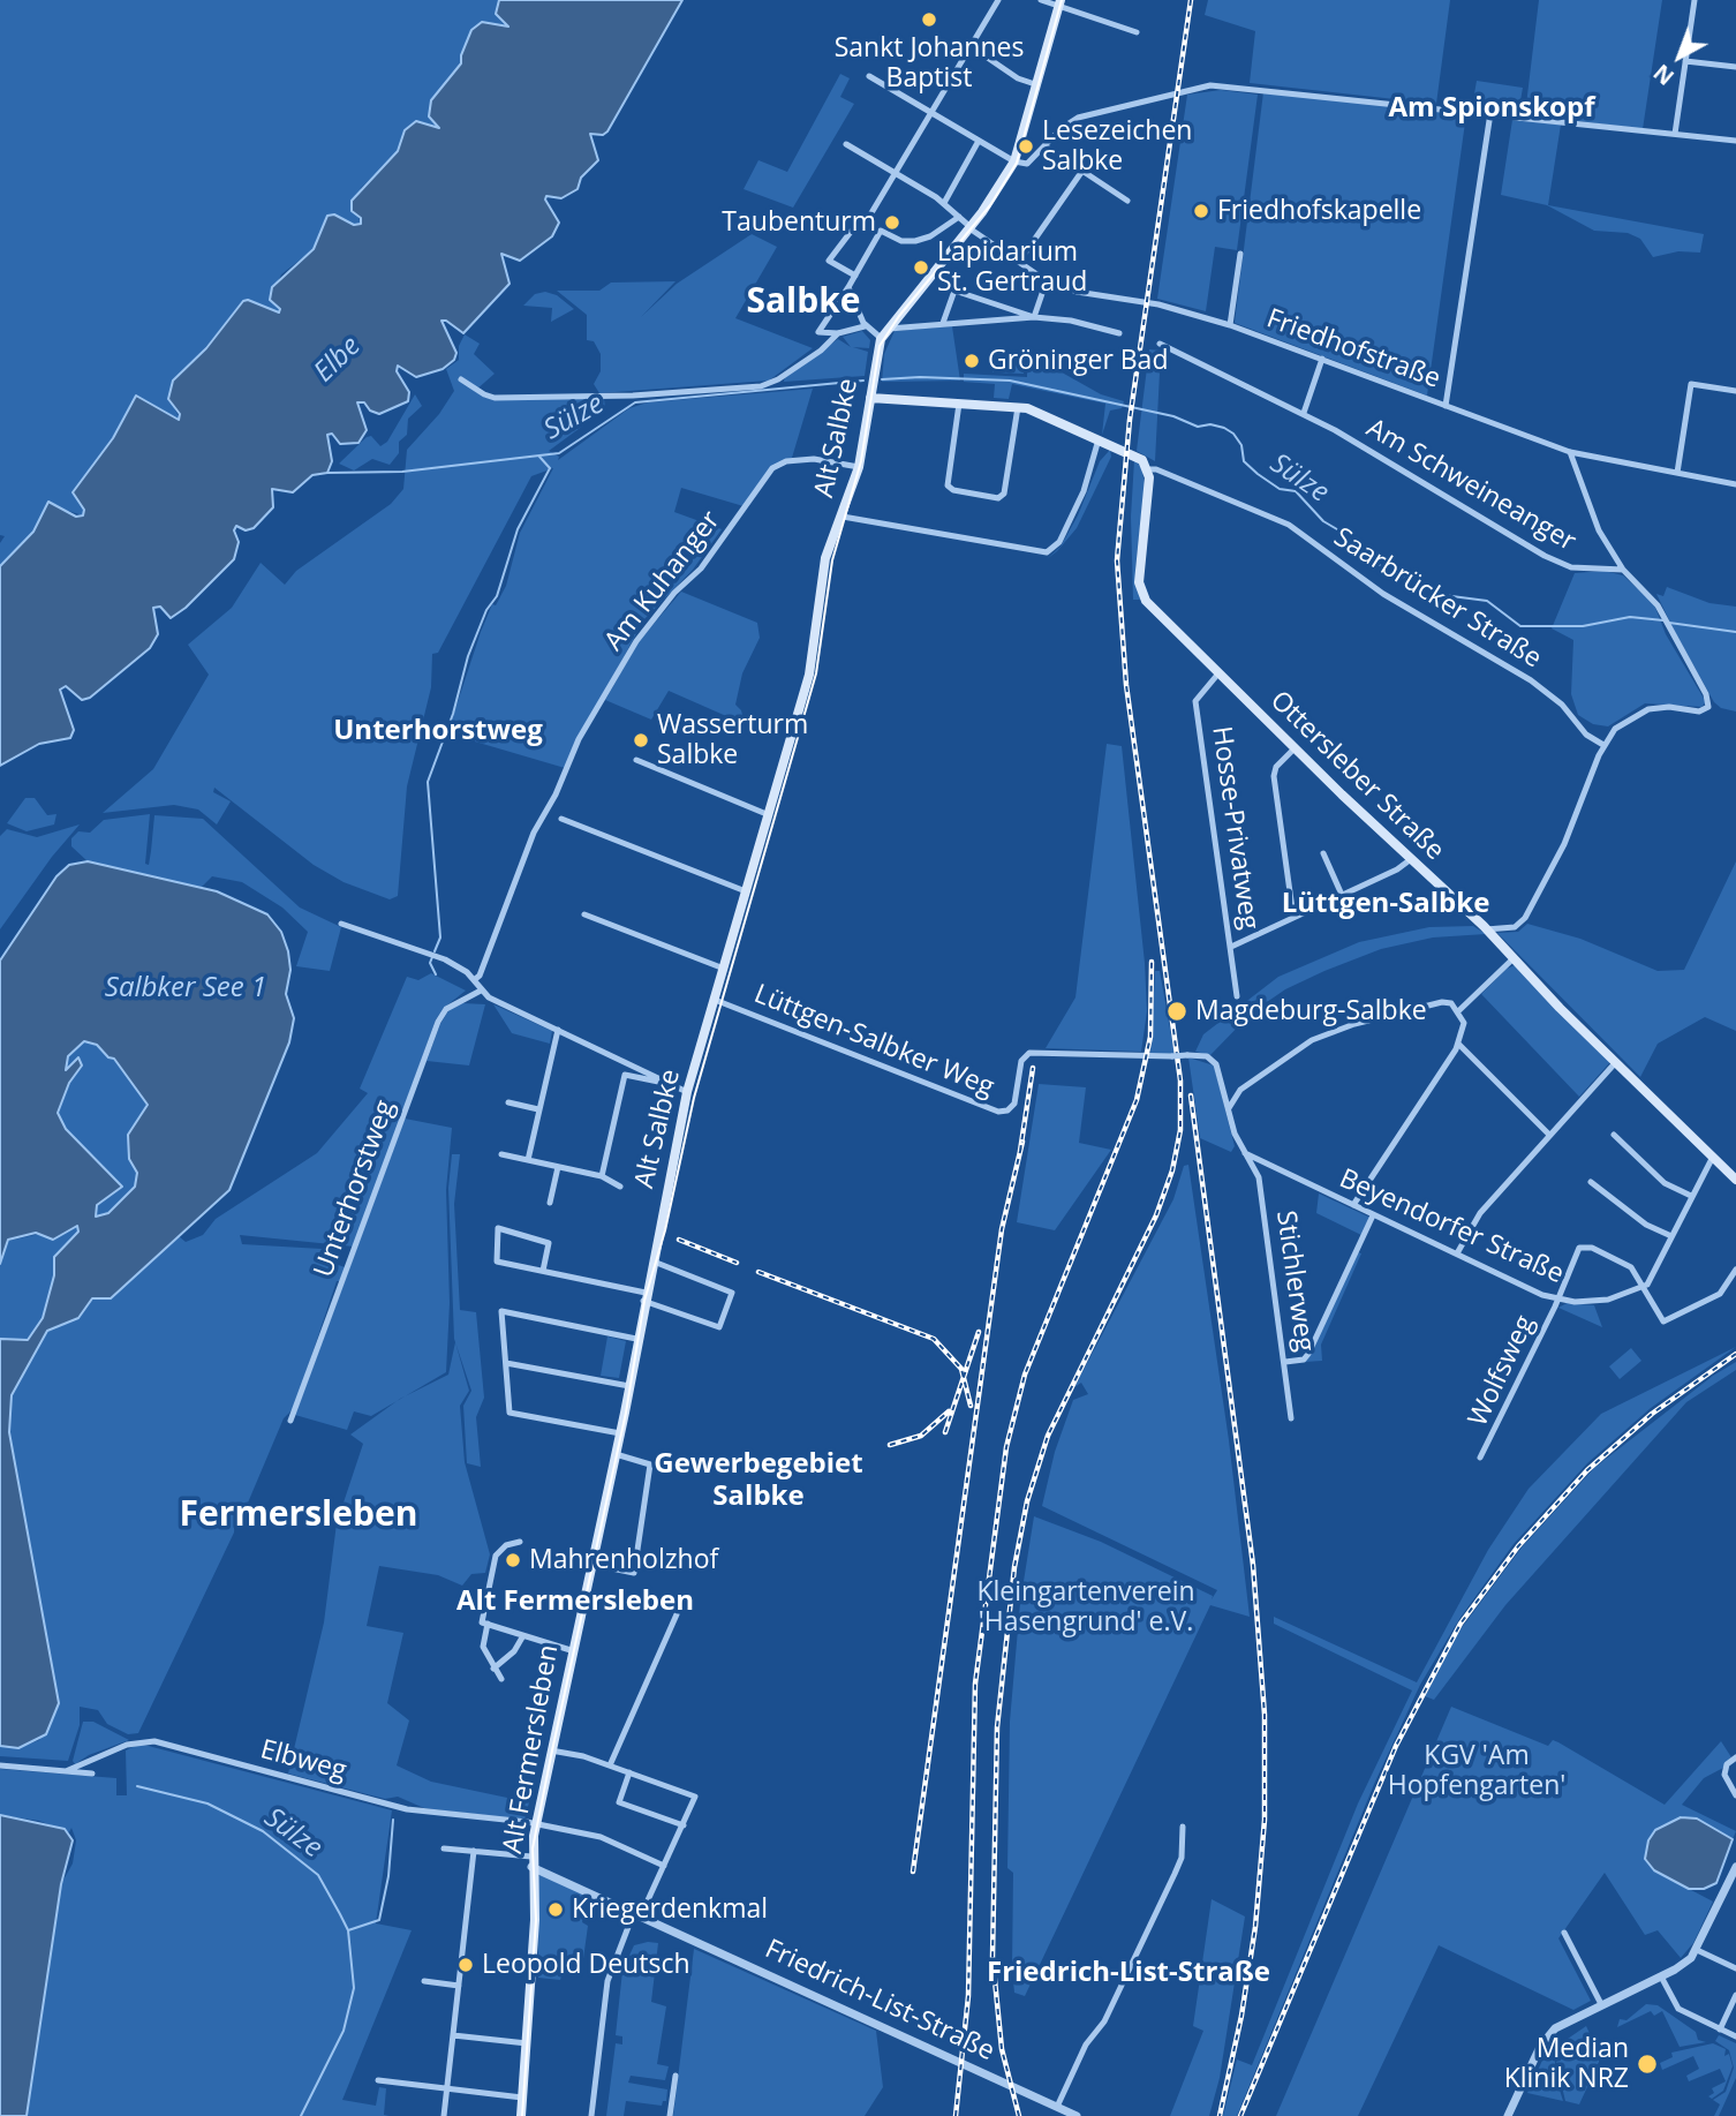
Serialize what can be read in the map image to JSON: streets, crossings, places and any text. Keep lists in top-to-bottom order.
{
  "streets": {
    "main road": ["Alt Salbke", "Ottersleber Straße", "Alt Fermersleben"],
    "street": [
      "Friedhofstraße",
      "Am Schweineanger",
      "Am Kuhanger",
      "Saarbrücker Straße",
      "Hosse-Privatweg",
      "Lüttgen-Salbker Weg",
      "Unterhorstweg",
      "Beyendorfer Straße",
      "Stichlerweg",
      "Wolfsweg",
      "Elbweg",
      "Friedrich-List-Straße"
    ]
  },
  "crossings": [
    ["Friedhofstraße", "Alt Salbke"],
    ["Friedhofstraße", "Am Schweineanger"],
    ["Alt Salbke", "Am Kuhanger"],
    ["Alt Salbke", "Lüttgen-Salbker Weg"],
    ["Alt Salbke", "Alt Fermersleben"],
    ["Am Schweineanger", "Saarbrücker Straße"],
    ["Saarbrücker Straße", "Ottersleber Straße"],
    ["Ottersleber Straße", "Hosse-Privatweg"],
    ["Lüttgen-Salbker Weg", "Beyendorfer Straße"],
    ["Lüttgen-Salbker Weg", "Stichlerweg"],
    ["Beyendorfer Straße", "Stichlerweg"],
    ["Beyendorfer Straße", "Wolfsweg"],
    ["Alt Fermersleben", "Elbweg"],
    ["Alt Fermersleben", "Friedrich-List-Straße"]
  ],
  "districts": [
    "Am Spionskopf",
    "Salbke",
    "Unterhorstweg",
    "Lüttgen-Salbke",
    "Gewerbegebiet Salbke",
    "Fermersleben",
    "Alt Fermersleben",
    "Friedrich-List-Straße"
  ],
  "water": ["Elbe", "Sülze", "Salbker See 1"],
  "parks": ["Kleingartenverein 'Hasengrund' e.V.", "KGV 'Am Hopfengarten'"],
  "places": [
    "Sankt Johannes Baptist",
    "Lesezeichen Salbke",
    "Friedhofskapelle",
    "Taubenturm",
    "Lapidarium St. Gertraud",
    "Gröninger Bad",
    "Wasserturm Salbke",
    "Magdeburg-Salbke",
    "Mahrenholzhof",
    "Kriegerdenkmal",
    "Leopold Deutsch",
    "Median Klinik NRZ"
  ],
  "north": "bottom left"
}
